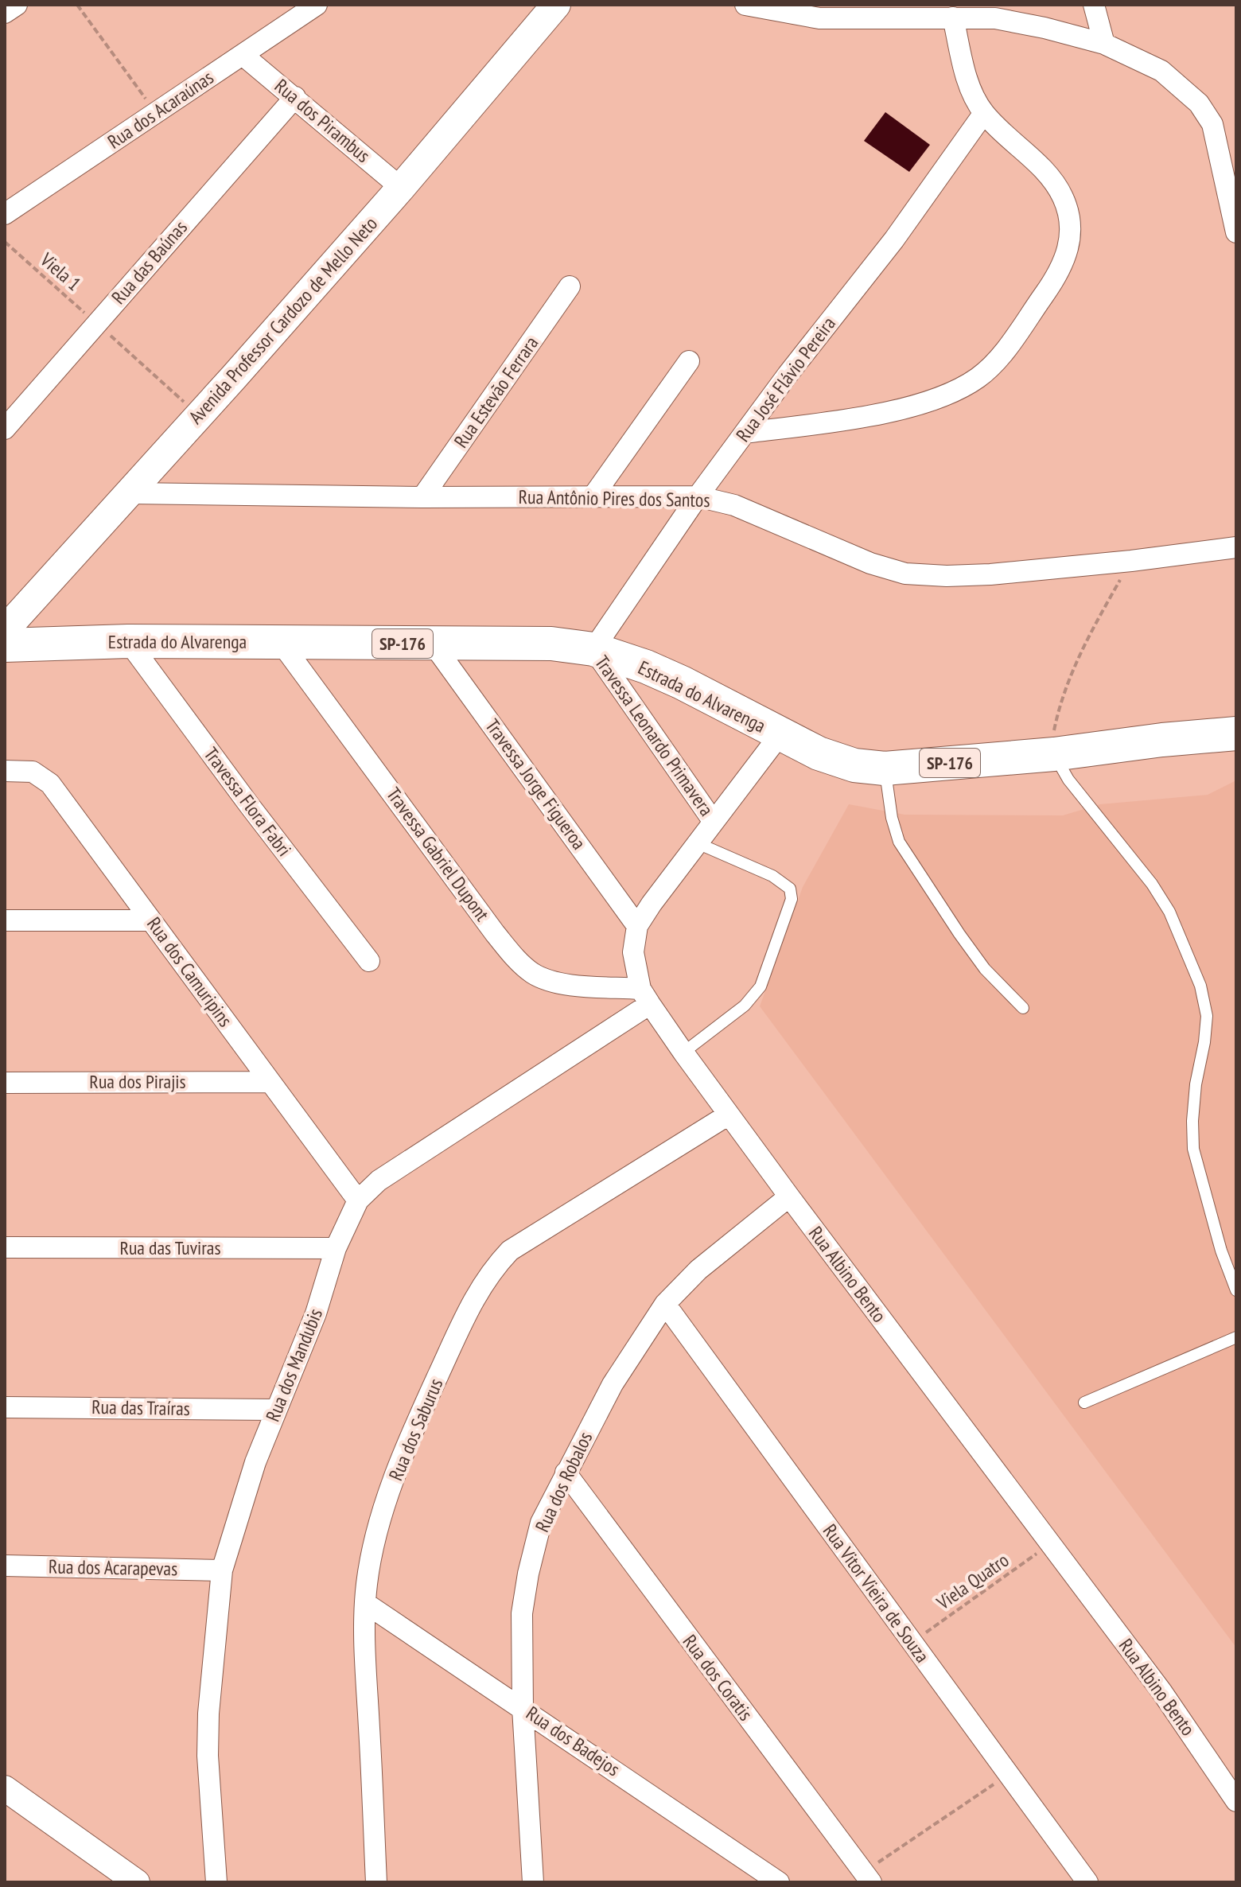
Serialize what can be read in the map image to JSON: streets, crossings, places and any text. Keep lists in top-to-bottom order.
{
  "streets": {
    "main road": ["Avenida Professor Cardozo de Mello Neto", "Estrada do Alvarenga", "SP-176"],
    "street": [
      "Rua dos Acaraúnas",
      "Rua dos Pirambus",
      "Rua das Baúnas",
      "Rua José Flávio Pereira",
      "Rua Estevão Ferrara",
      "Rua Antônio Pires dos Santos",
      "Travessa Leonardo Primavera",
      "Travessa Jorge Figueroa",
      "Travessa Flora Fabri",
      "Travessa Gabriel Dupont",
      "Rua dos Camuripins",
      "Rua dos Pirajis",
      "Rua das Tuviras",
      "Rua Albino Bento",
      "Rua dos Mandubis",
      "Rua das Traíras",
      "Rua dos Saburus",
      "Rua dos Robalos",
      "Rua dos Acarapevas",
      "Rua Vitor Vieira de Souza",
      "Rua dos Coratis",
      "Rua dos Badejos"
    ],
    "path": ["Viela 1", "Viela Quatro"]
  },
  "crossings": [
    ["Rua dos Acaraúnas", "Rua dos Pirambus"],
    ["Rua dos Pirambus", "Rua das Baúnas"],
    ["Rua dos Pirambus", "Avenida Professor Cardozo de Mello Neto"],
    ["Rua das Baúnas", "Viela 1"],
    ["Viela 1", "Avenida Professor Cardozo de Mello Neto"],
    ["Avenida Professor Cardozo de Mello Neto", "Rua Antônio Pires dos Santos"],
    ["Rua José Flávio Pereira", "Rua Antônio Pires dos Santos"],
    ["Rua José Flávio Pereira", "Estrada do Alvarenga"],
    ["Rua José Flávio Pereira", "Travessa Leonardo Primavera"],
    ["Rua Estevão Ferrara", "Rua Antônio Pires dos Santos"],
    ["Estrada do Alvarenga", "Travessa Leonardo Primavera"],
    ["Estrada do Alvarenga", "Travessa Jorge Figueroa"],
    ["Estrada do Alvarenga", "Travessa Flora Fabri"],
    ["Estrada do Alvarenga", "Travessa Gabriel Dupont"],
    ["Travessa Jorge Figueroa", "Rua Albino Bento"],
    ["Travessa Gabriel Dupont", "Rua Albino Bento"],
    ["Travessa Gabriel Dupont", "Rua dos Mandubis"],
    ["Rua dos Camuripins", "Rua dos Pirajis"],
    ["Rua dos Camuripins", "Rua dos Mandubis"],
    ["Rua das Tuviras", "Rua dos Mandubis"],
    ["Rua Albino Bento", "Rua dos Mandubis"],
    ["Rua Albino Bento", "Rua dos Saburus"],
    ["Rua Albino Bento", "Rua dos Robalos"],
    ["Rua Albino Bento", "Viela Quatro"],
    ["Rua dos Mandubis", "Rua das Traíras"],
    ["Rua dos Mandubis", "Rua dos Acarapevas"],
    ["Rua dos Saburus", "Rua dos Badejos"],
    ["Rua dos Robalos", "Rua Vitor Vieira de Souza"],
    ["Rua dos Robalos", "Rua dos Coratis"],
    ["Rua dos Robalos", "Rua dos Badejos"],
    ["Viela Quatro", "Rua Vitor Vieira de Souza"]
  ]
}
